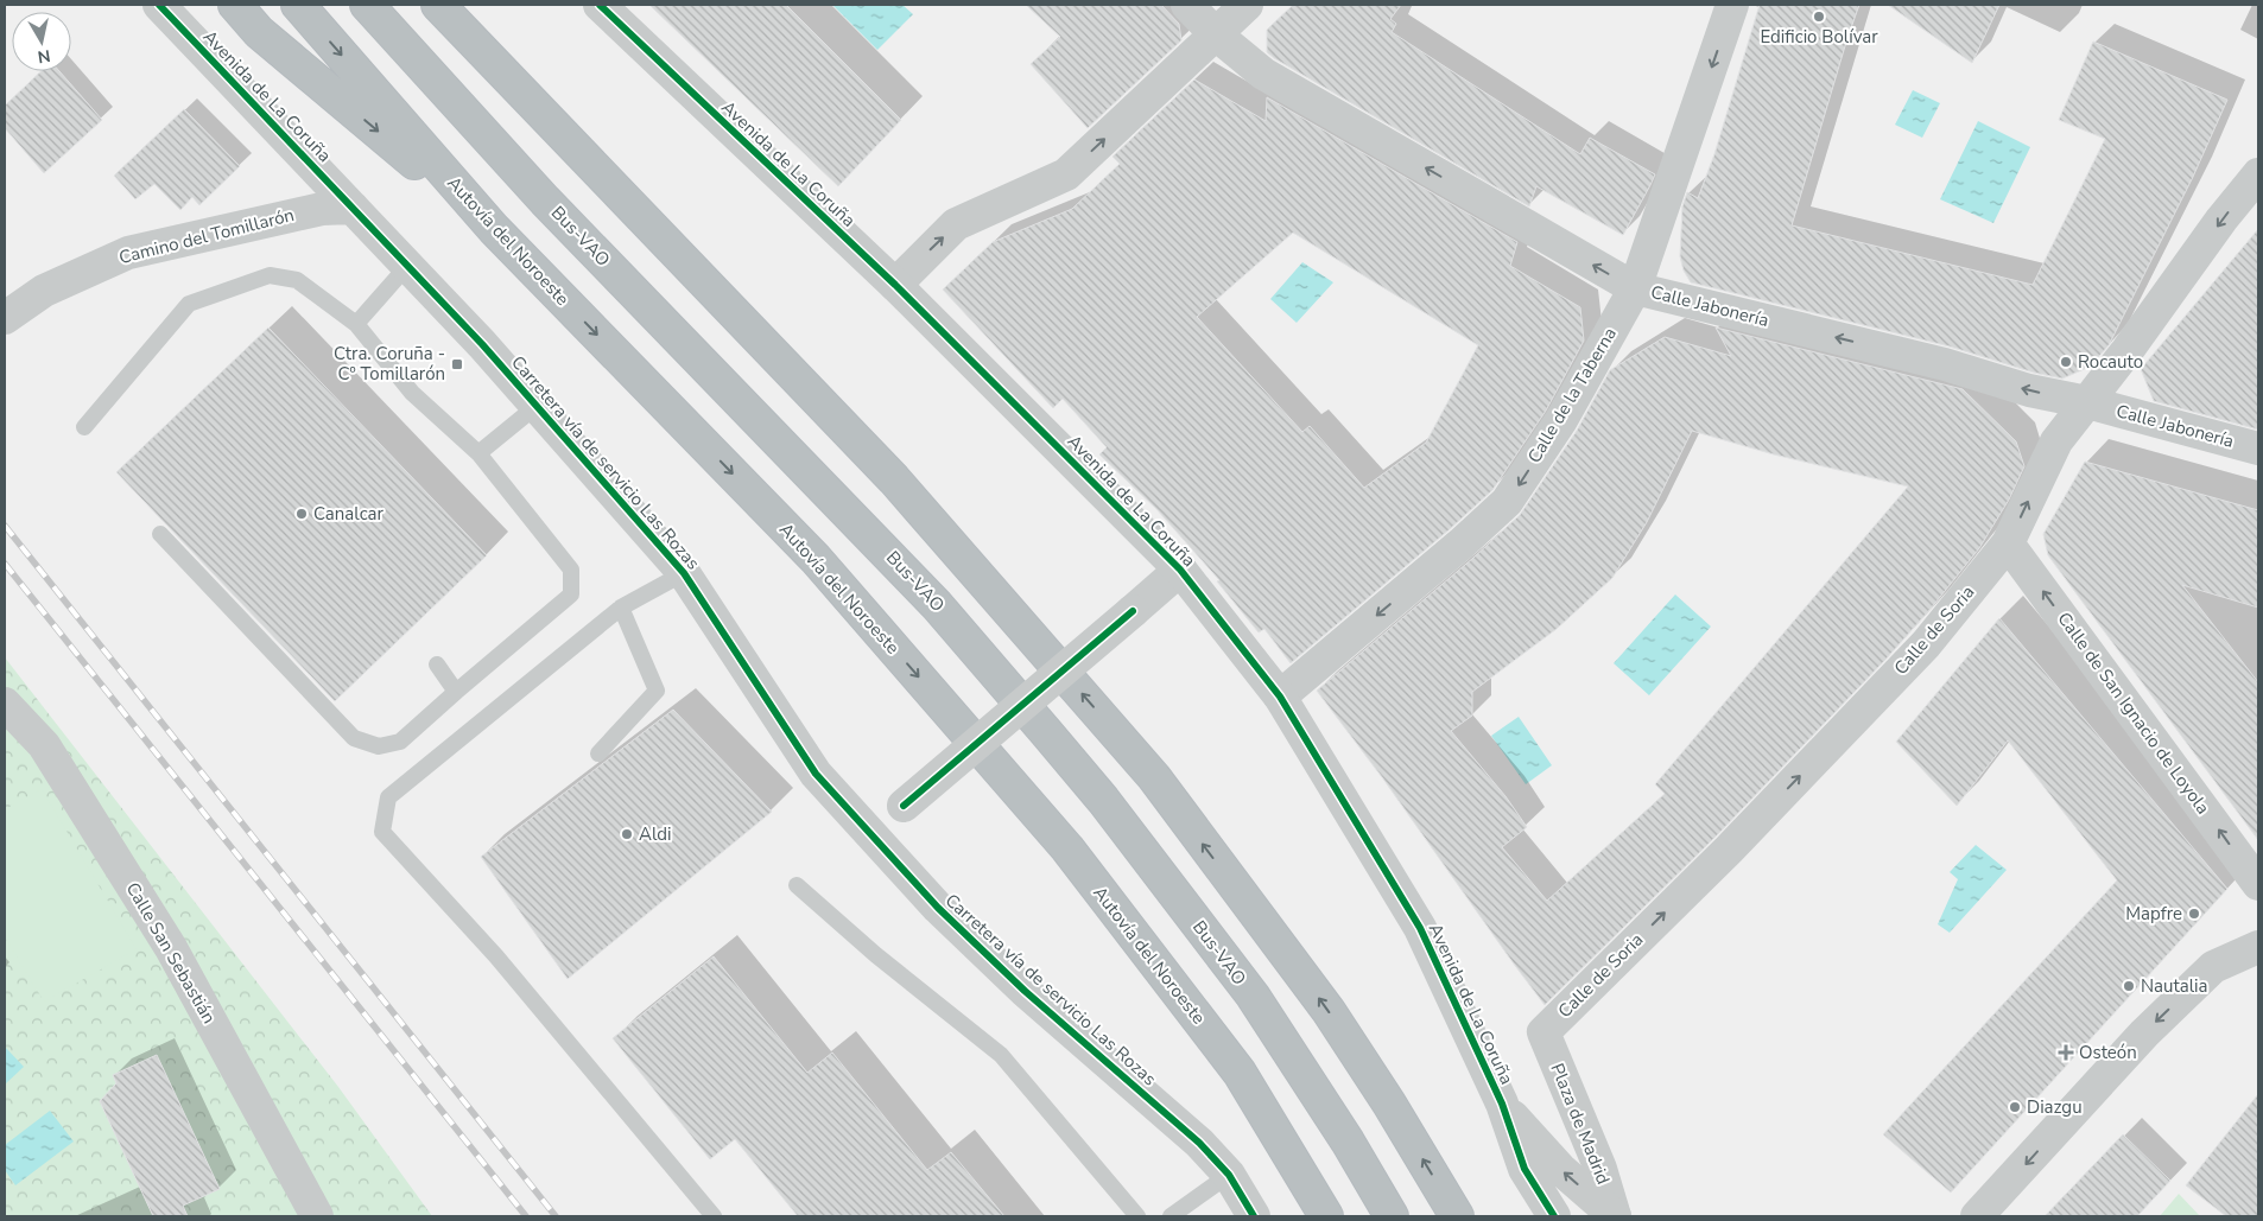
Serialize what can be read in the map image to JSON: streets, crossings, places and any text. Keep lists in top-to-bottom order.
{
  "streets": {
    "highway": ["Bus-VAO", "Autovía del Noroeste"],
    "street": [
      "Avenida de La Coruña",
      "Camino del Tomillarón",
      "Calle Jabonería",
      "Calle de la Taberna",
      "Carretera vía de servicio Las Rozas",
      "Calle de Soria",
      "Calle de San Ignacio de Loyola",
      "Calle San Sebastián",
      "Plaza de Madrid"
    ]
  },
  "crossings": [
    ["Avenida de La Coruña", "Camino del Tomillarón"],
    ["Avenida de La Coruña", "Calle de la Taberna"],
    ["Avenida de La Coruña", "Carretera vía de servicio Las Rozas"],
    ["Avenida de La Coruña", "Plaza de Madrid"],
    ["Camino del Tomillarón", "Carretera vía de servicio Las Rozas"],
    ["Calle Jabonería", "Calle de la Taberna"],
    ["Calle Jabonería", "Calle de Soria"],
    ["Calle de Soria", "Calle de San Ignacio de Loyola"],
    ["Calle de Soria", "Plaza de Madrid"]
  ],
  "one_way": ["Calle Jabonería", "Calle de la Taberna", "Calle de San Ignacio de Loyola"],
  "places": {
    "other": [
      "Edificio Bolívar",
      "Rocauto",
      "Canalcar",
      "Aldi",
      "Mapfre",
      "Nautalia",
      "Diazgu"
    ],
    "transit": ["Ctra. Coruña - Cº Tomillarón"],
    "health": ["Osteón"]
  },
  "north": "bottom"
}
